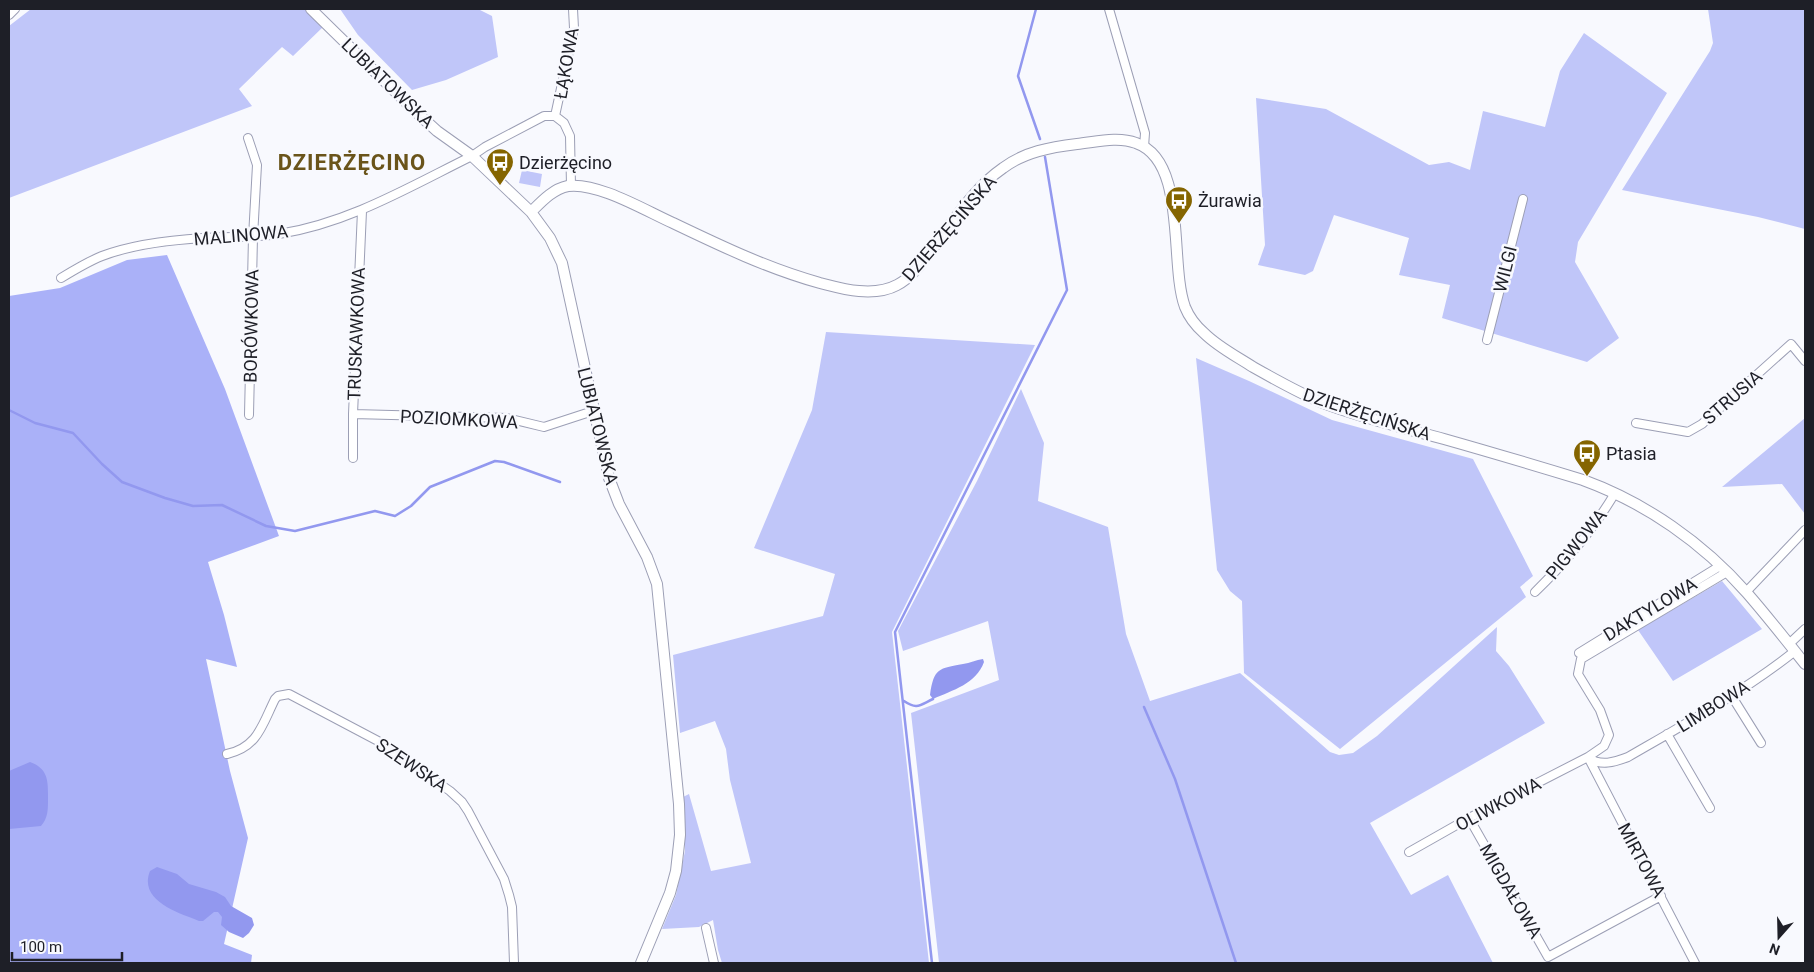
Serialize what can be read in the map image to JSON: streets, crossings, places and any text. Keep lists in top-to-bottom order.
{
  "streets": {
    "street": [
      "ŁĄKOWA",
      "LUBIATOWSKA",
      "DZIERŻĘCIŃSKA",
      "MALINOWA",
      "WILGI",
      "BORÓWKOWA",
      "TRUSKAWKOWA",
      "STRUSIA",
      "POZIOMKOWA",
      "PIGWOWA",
      "DAKTYLOWA",
      "LIMBOWA",
      "SZEWSKA",
      "OLIWKOWA",
      "MIRTOWA",
      "MIGDAŁOWA"
    ]
  },
  "crossings": [
    ["ŁĄKOWA", "LUBIATOWSKA"],
    ["ŁĄKOWA", "DZIERŻĘCIŃSKA"],
    ["ŁĄKOWA", "MALINOWA"],
    ["LUBIATOWSKA", "MALINOWA"],
    ["LUBIATOWSKA", "POZIOMKOWA"],
    ["DZIERŻĘCIŃSKA", "PIGWOWA"],
    ["DZIERŻĘCIŃSKA", "DAKTYLOWA"],
    ["DZIERŻĘCIŃSKA", "LIMBOWA"],
    ["DZIERŻĘCIŃSKA", "OLIWKOWA"],
    ["MALINOWA", "BORÓWKOWA"],
    ["MALINOWA", "TRUSKAWKOWA"],
    ["TRUSKAWKOWA", "POZIOMKOWA"],
    ["DAKTYLOWA", "OLIWKOWA"],
    ["LIMBOWA", "OLIWKOWA"],
    ["LIMBOWA", "MIRTOWA"],
    ["OLIWKOWA", "MIRTOWA"],
    ["OLIWKOWA", "MIGDAŁOWA"],
    ["MIRTOWA", "MIGDAŁOWA"]
  ],
  "districts": ["DZIERŻĘCINO"],
  "places": {
    "bus stop": ["Dzierżęcino", "Żurawia", "Ptasia"]
  },
  "scale_bar": "100 m",
  "north": "bottom"
}
